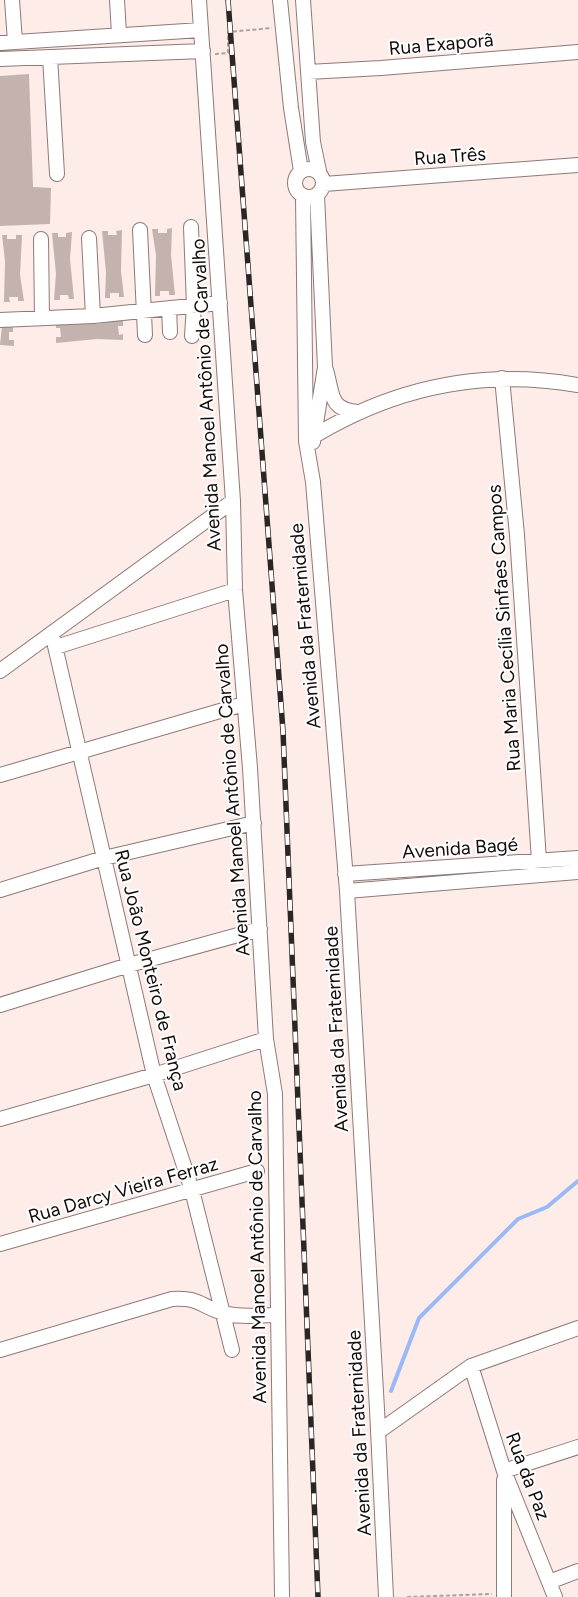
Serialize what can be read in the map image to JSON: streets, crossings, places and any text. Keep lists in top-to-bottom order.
{
  "streets": {
    "street": [
      "Rua Exaporã",
      "Rua Três",
      "Avenida Manoel Antônio de Carvalho",
      "Avenida da Fraternidade",
      "Rua Maria Cecília Sinfaes Campos",
      "Avenida Bagé",
      "Rua João Monteiro de França",
      "Rua Darcy Vieira Ferraz",
      "Rua da Paz"
    ]
  },
  "crossings": [
    ["Rua Exaporã", "Avenida da Fraternidade"],
    ["Rua Três", "Avenida da Fraternidade"],
    ["Avenida da Fraternidade", "Avenida Bagé"],
    ["Rua Maria Cecília Sinfaes Campos", "Avenida Bagé"],
    ["Rua João Monteiro de França", "Rua Darcy Vieira Ferraz"]
  ]
}
